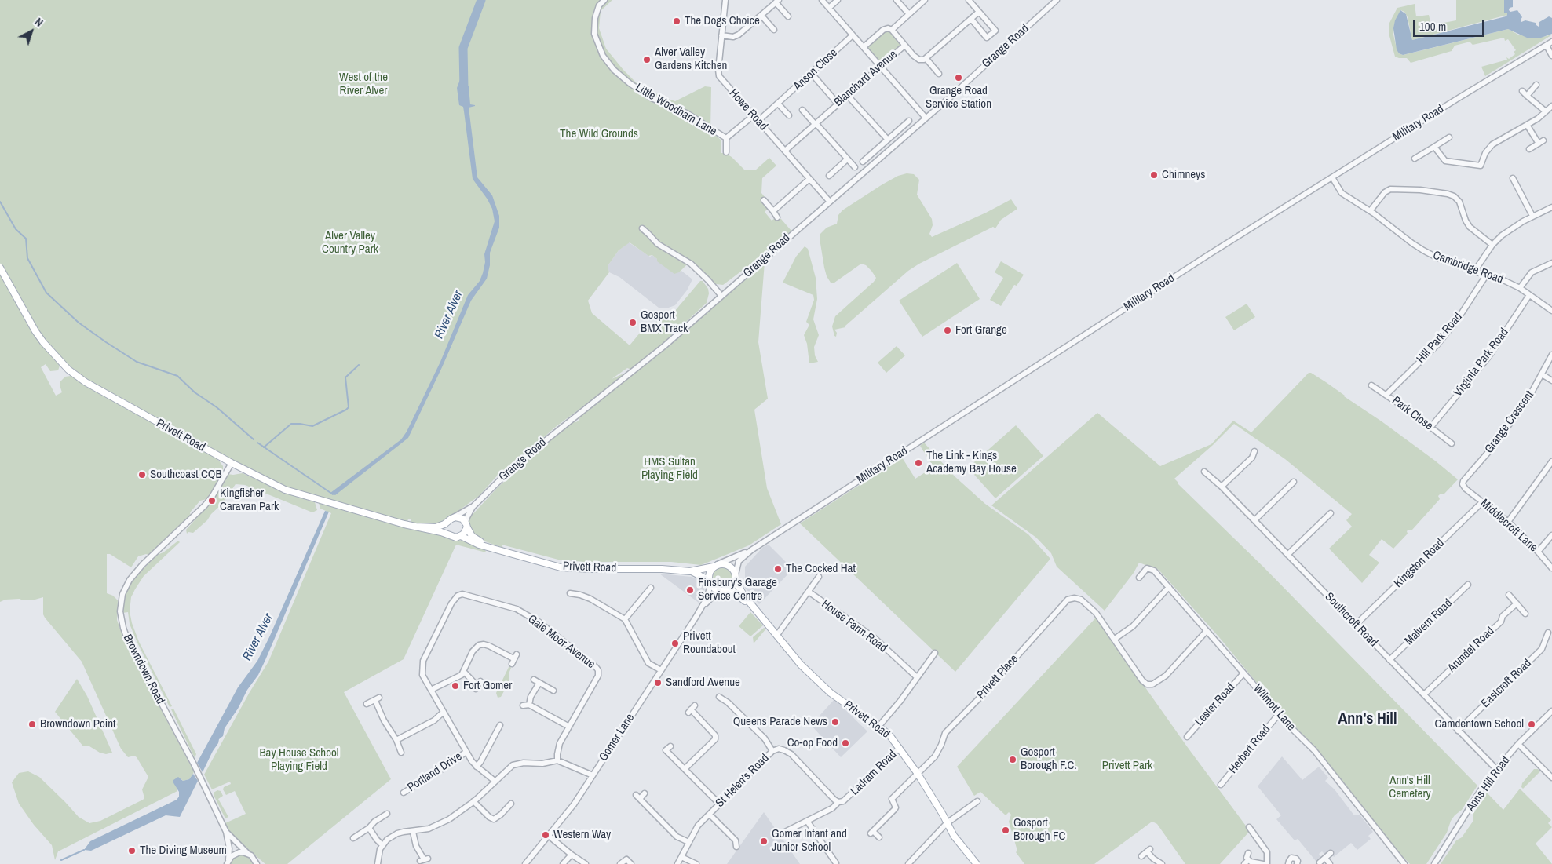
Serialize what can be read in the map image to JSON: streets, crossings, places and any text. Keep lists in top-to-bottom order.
{
  "streets": {
    "main road": ["Privett Road"],
    "street": [
      "Grange Road",
      "Anson Close",
      "Blanchard Avenue",
      "Little Woodham Lane",
      "Howe Road",
      "Military Road",
      "Cambridge Road",
      "Hill Park Road",
      "Virginia Park Road",
      "Park Close",
      "Grange Crescent",
      "Middlecroft Lane",
      "Kingston Road",
      "Southcroft Road",
      "Malvern Road",
      "House Farm Road",
      "Gale Moor Avenue",
      "Arundel Road",
      "Browndown Road",
      "Privett Place",
      "Eastcroft Road",
      "Lester Road",
      "Wilmott Lane",
      "Gomer Lane",
      "Herbert Road",
      "Portland Drive",
      "Ladram Road",
      "St Helen's Road",
      "Anns Hill Road"
    ]
  },
  "crossings": [
    ["Grange Road", "Howe Road"],
    ["Grange Road", "Privett Road"],
    ["Anson Close", "Howe Road"],
    ["Blanchard Avenue", "Howe Road"],
    ["Little Woodham Lane", "Howe Road"],
    ["Military Road", "Cambridge Road"],
    ["Military Road", "Privett Road"],
    ["Military Road", "Gomer Lane"],
    ["Cambridge Road", "Hill Park Road"],
    ["Cambridge Road", "Virginia Park Road"],
    ["Hill Park Road", "Park Close"],
    ["Virginia Park Road", "Park Close"],
    ["Grange Crescent", "Middlecroft Lane"],
    ["Privett Road", "Browndown Road"],
    ["Privett Road", "Privett Place"],
    ["Privett Road", "Gomer Lane"],
    ["Privett Road", "Ladram Road"],
    ["Middlecroft Lane", "Kingston Road"],
    ["Kingston Road", "Southcroft Road"],
    ["Southcroft Road", "Malvern Road"],
    ["Southcroft Road", "Arundel Road"],
    ["Southcroft Road", "Eastcroft Road"],
    ["Southcroft Road", "Anns Hill Road"],
    ["Gale Moor Avenue", "Portland Drive"],
    ["Lester Road", "Wilmott Lane"],
    ["Wilmott Lane", "Herbert Road"],
    ["Ladram Road", "St Helen's Road"]
  ],
  "districts": ["Ann's Hill"],
  "water": ["River Alver"],
  "parks": [
    "West of the River Alver",
    "The Wild Grounds",
    "Alver Valley Country Park",
    "HMS Sultan Playing Field",
    "Bay House School Playing Field",
    "Privett Park",
    "Ann's Hill Cemetery"
  ],
  "places": [
    "The Dogs Choice",
    "Alver Valley Gardens Kitchen",
    "Grange Road Service Station",
    "Chimneys",
    "Gosport BMX Track",
    "Fort Grange",
    "The Link - Kings Academy Bay House",
    "Southcoast CQB",
    "Kingfisher Caravan Park",
    "The Cocked Hat",
    "Finsbury's Garage Service Centre",
    "Privett Roundabout",
    "Sandford Avenue",
    "Fort Gomer",
    "Queens Parade News",
    "Browndown Point",
    "Camdentown School",
    "Co-op Food",
    "Gosport Borough F.C.",
    "Gosport Borough FC",
    "Western Way",
    "Gomer Infant and Junior School",
    "The Diving Museum"
  ],
  "scale_bar": "100 m",
  "north": "top right"
}
